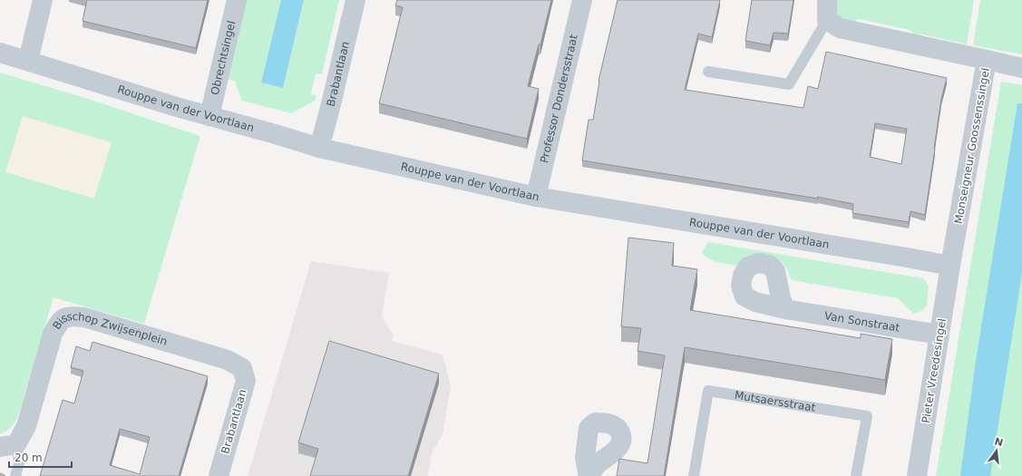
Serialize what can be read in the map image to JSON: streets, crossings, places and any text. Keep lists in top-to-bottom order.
{
  "streets": {
    "street": [
      "Obrechtsingel",
      "Brabantlaan",
      "Professor Dondersstraat",
      "Rouppe van der Voortlaan",
      "Monseigneur Goossenssingel",
      "Van Sonstraat",
      "Bisschop Zwijsenplein",
      "Pieter Vreedesingel"
    ],
    "lane": ["Mutsaersstraat"]
  },
  "crossings": [
    ["Obrechtsingel", "Rouppe van der Voortlaan"],
    ["Brabantlaan", "Rouppe van der Voortlaan"],
    ["Brabantlaan", "Bisschop Zwijsenplein"],
    ["Professor Dondersstraat", "Rouppe van der Voortlaan"],
    ["Rouppe van der Voortlaan", "Monseigneur Goossenssingel"],
    ["Rouppe van der Voortlaan", "Pieter Vreedesingel"],
    ["Monseigneur Goossenssingel", "Pieter Vreedesingel"],
    ["Van Sonstraat", "Pieter Vreedesingel"]
  ],
  "scale_bar": "20 m",
  "north": "top"
}
